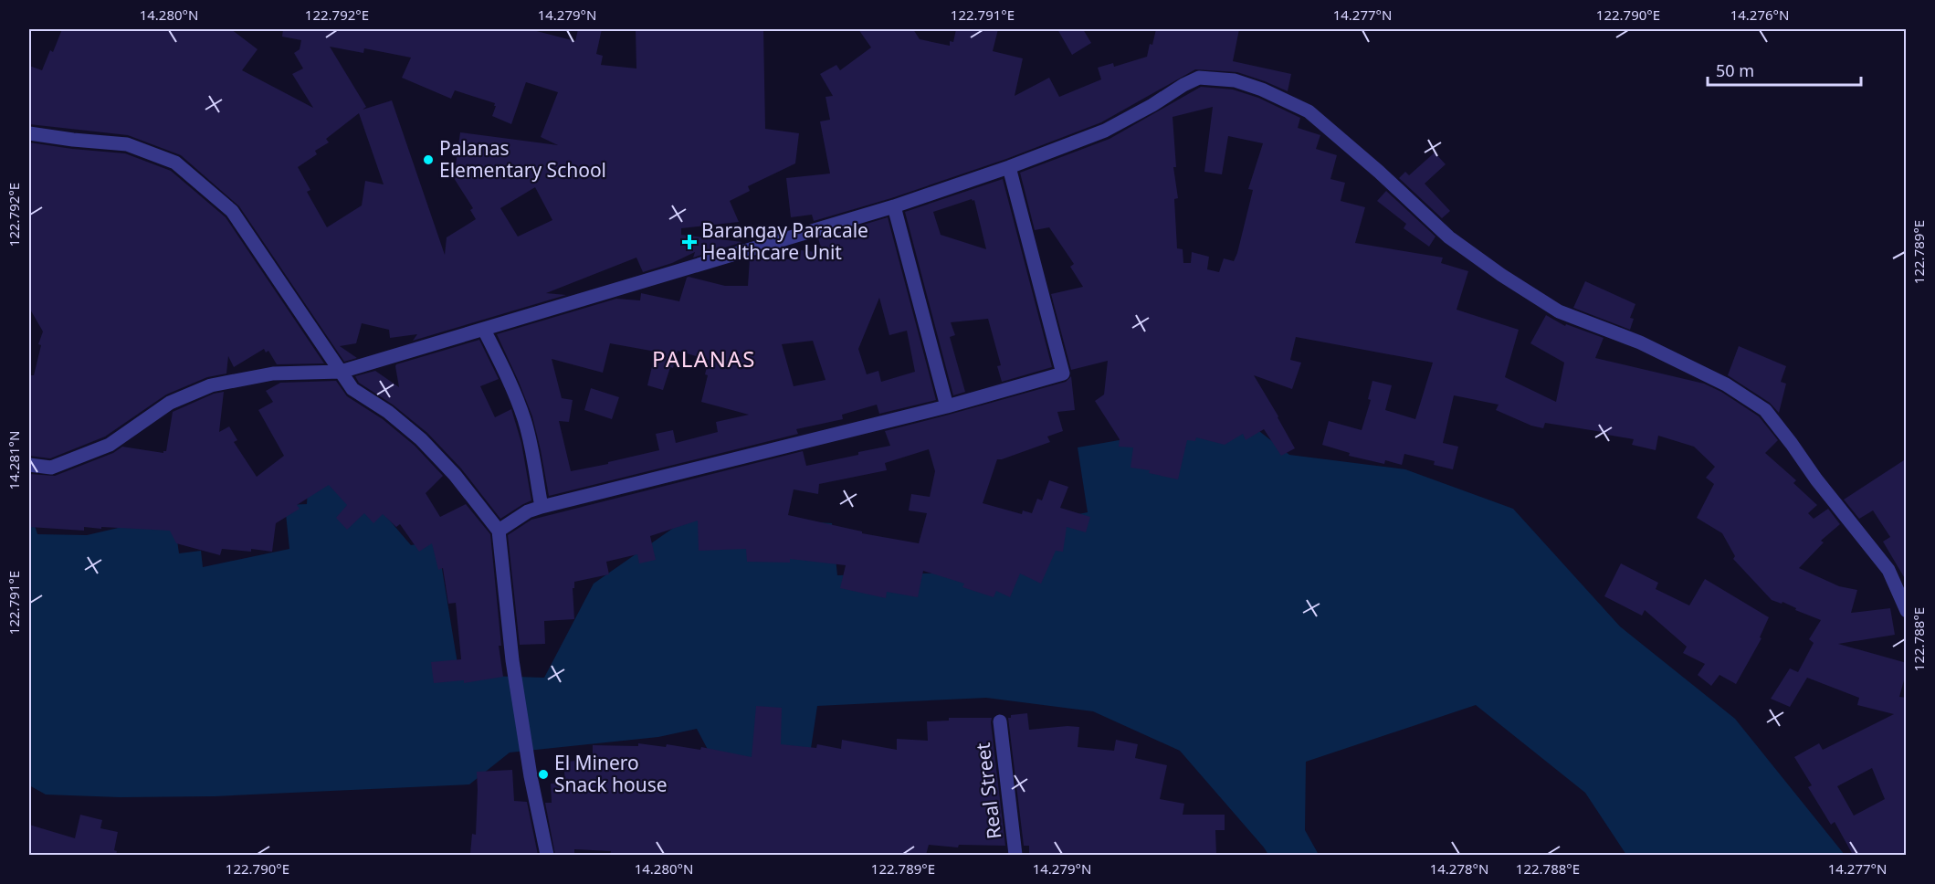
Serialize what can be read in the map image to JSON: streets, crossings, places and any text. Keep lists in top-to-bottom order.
{
  "streets": {
    "street": ["Real Street"]
  },
  "districts": ["PALANAS"],
  "places": {
    "other": ["Palanas Elementary School", "El Minero Snack house"],
    "health": ["Barangay Paracale Healthcare Unit"]
  },
  "scale_bar": "50 m",
  "coordinates": [
    "14.280°N",
    "122.792°E",
    "14.279°N",
    "122.791°E",
    "14.277°N",
    "122.790°E",
    "14.276°N",
    "122.789°E",
    "14.281°N",
    "122.788°E",
    "14.278°N"
  ]
}
